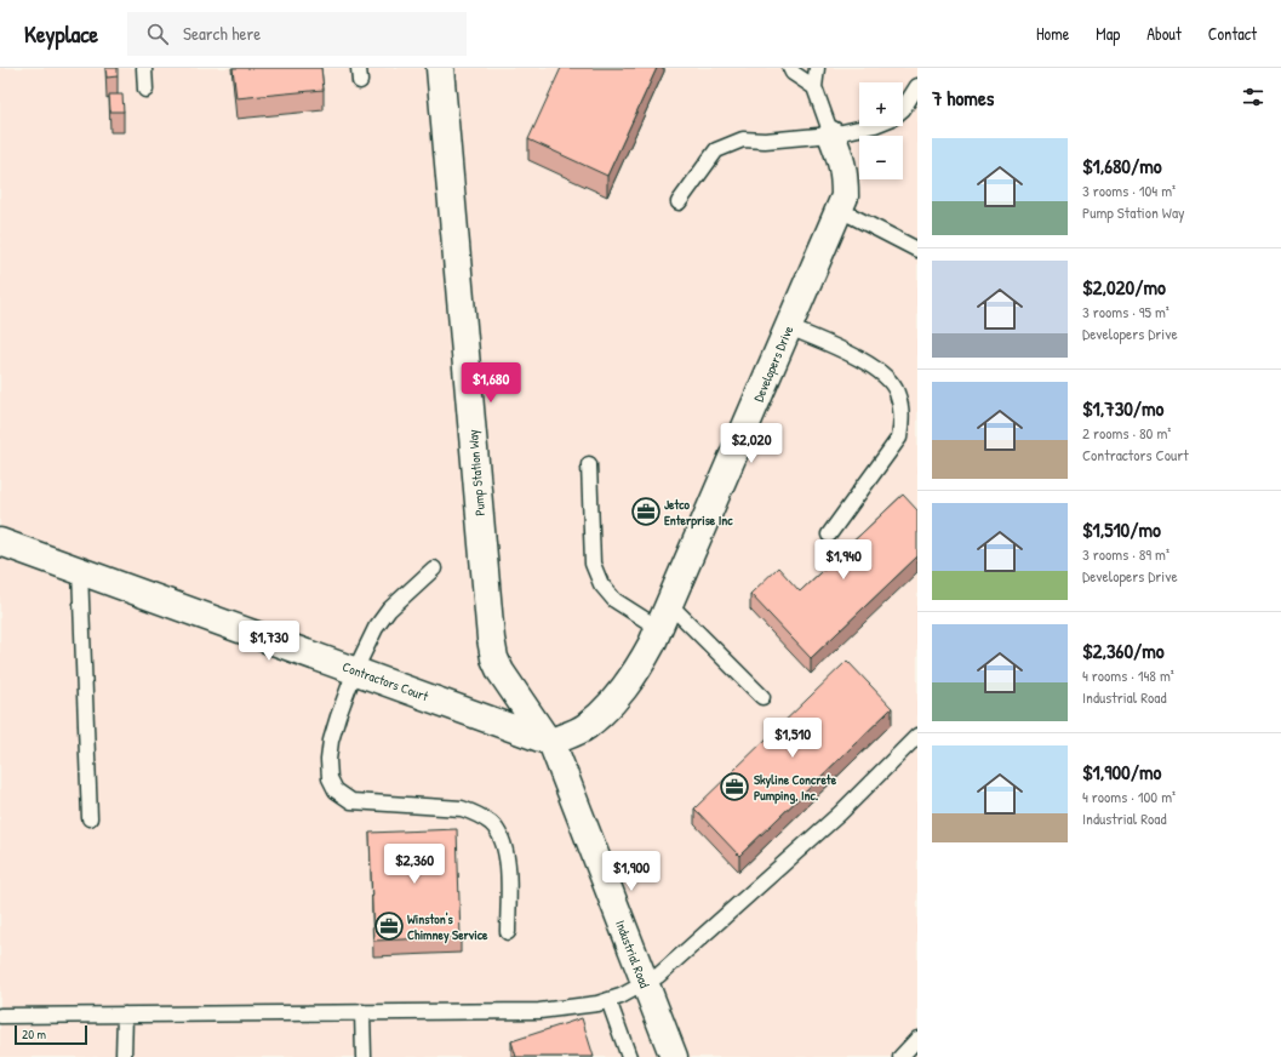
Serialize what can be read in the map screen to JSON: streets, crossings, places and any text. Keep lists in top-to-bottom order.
{
  "streets": {
    "street": [
      "Developers Drive",
      "Pump Station Way",
      "Contractors Court",
      "Industrial Road"
    ]
  },
  "crossings": [
    ["Developers Drive", "Pump Station Way"],
    ["Developers Drive", "Contractors Court"],
    ["Developers Drive", "Industrial Road"],
    ["Pump Station Way", "Contractors Court"],
    ["Pump Station Way", "Industrial Road"],
    ["Contractors Court", "Industrial Road"]
  ],
  "places": {
    "office": ["Jetco Enterprise Inc", "Skyline Concrete Pumping, Inc.", "Winston's Chimney Service"]
  },
  "scale_bar": "20 m",
  "page": {
    "header": "Keyplace",
    "search": "Search here",
    "nav": [
      "Home",
      "Map",
      "About",
      "Contact"
    ],
    "heading": "7 homes",
    "map_buttons": ["+", "−"],
    "list": [
      {
        "name": "$1,680/mo",
        "note": "3 rooms · 104 m² · Pump Station Way"
      },
      {
        "name": "$2,020/mo",
        "note": "3 rooms · 95 m² · Developers Drive"
      },
      {
        "name": "$1,730/mo",
        "note": "2 rooms · 80 m² · Contractors Court"
      },
      {
        "name": "$1,510/mo",
        "note": "3 rooms · 89 m² · Developers Drive"
      },
      {
        "name": "$2,360/mo",
        "note": "4 rooms · 148 m² · Industrial Road"
      },
      {
        "name": "$1,900/mo",
        "note": "4 rooms · 100 m² · Industrial Road"
      }
    ],
    "price": [
      "$1,680",
      "$2,020",
      "$1,940",
      "$1,730",
      "$1,510",
      "$2,360",
      "$1,900"
    ],
    "scale": "20 m"
  }
}
